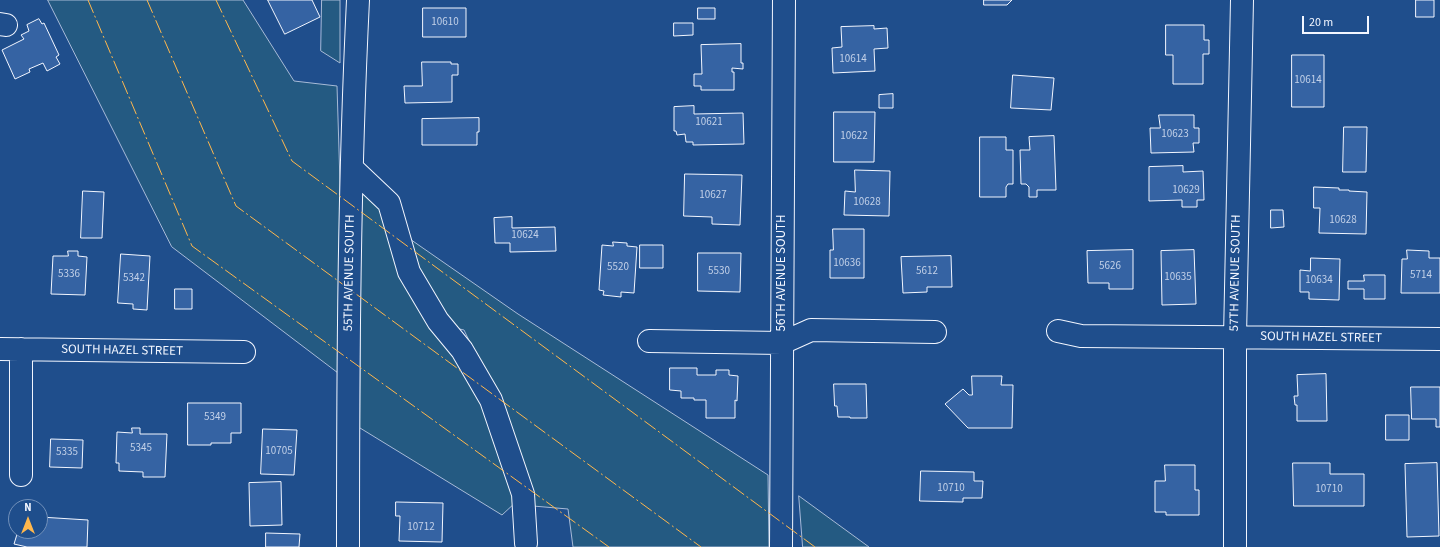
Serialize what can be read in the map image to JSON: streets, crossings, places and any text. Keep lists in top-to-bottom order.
{
  "streets": {
    "street": [
      "55TH AVENUE SOUTH",
      "56TH AVENUE SOUTH",
      "57TH AVENUE SOUTH",
      "SOUTH HAZEL STREET"
    ]
  },
  "crossings": [
    ["57TH AVENUE SOUTH", "SOUTH HAZEL STREET"]
  ],
  "house_numbers": [
    "10610",
    "10614",
    "10614",
    "10621",
    "10623",
    "10622",
    "10629",
    "10627",
    "10628",
    "10628",
    "10624",
    "10636",
    "5626",
    "5520",
    "5530",
    "5612",
    "5336",
    "5714",
    "10635",
    "5342",
    "10634",
    "5349",
    "5345",
    "10705",
    "5335",
    "10710",
    "10710",
    "10712"
  ],
  "scale_bar": "20 m",
  "north": "top"
}
